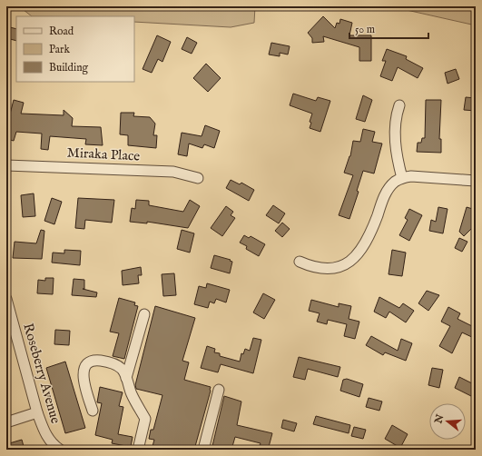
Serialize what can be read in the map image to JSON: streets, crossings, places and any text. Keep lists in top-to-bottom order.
{
  "streets": {
    "street": ["Miraka Place", "Roseberry Avenue"]
  },
  "legend": ["Road", "Park", "Building"],
  "scale_bar": "50 m",
  "north": "left"
}
